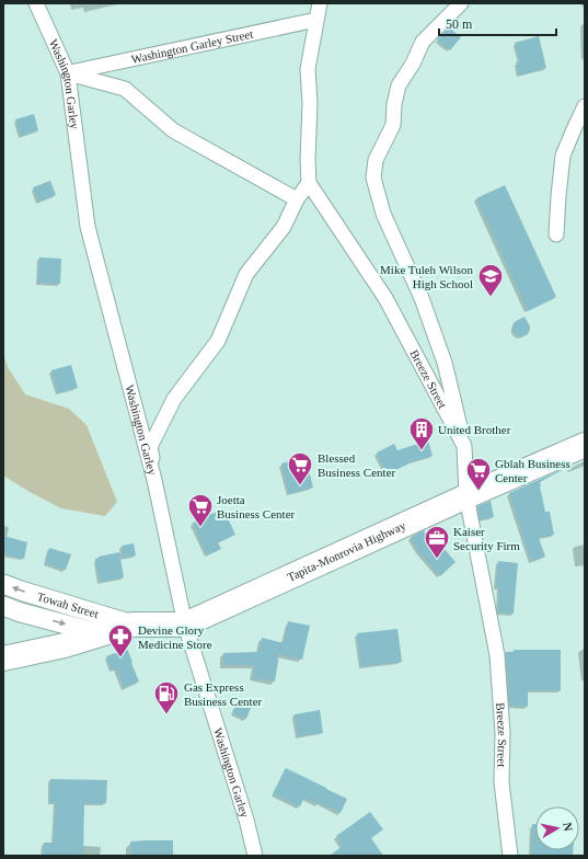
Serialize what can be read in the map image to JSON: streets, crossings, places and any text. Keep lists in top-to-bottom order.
{
  "streets": {
    "highway": ["Tapita-Monrovia Highway"],
    "street": [
      "Washington Garley Street",
      "Washington Garley",
      "Breeze Street",
      "Towah Street"
    ]
  },
  "crossings": [
    ["Washington Garley Street", "Washington Garley"],
    ["Washington Garley", "Tapita-Monrovia Highway"],
    ["Breeze Street", "Tapita-Monrovia Highway"],
    ["Tapita-Monrovia Highway", "Towah Street"]
  ],
  "places": {
    "school or university": ["Mike Tuleh Wilson High School"],
    "building": ["United Brother"],
    "supermarket": ["Blessed Business Center", "Gblah Business Center", "Joetta Business Center"],
    "office": ["Kaiser Security Firm"],
    "pharmacy": ["Devine Glory Medicine Store"],
    "fuel station": ["Gas Express Business Center"]
  },
  "scale_bar": "50 m",
  "north": "right"
}
